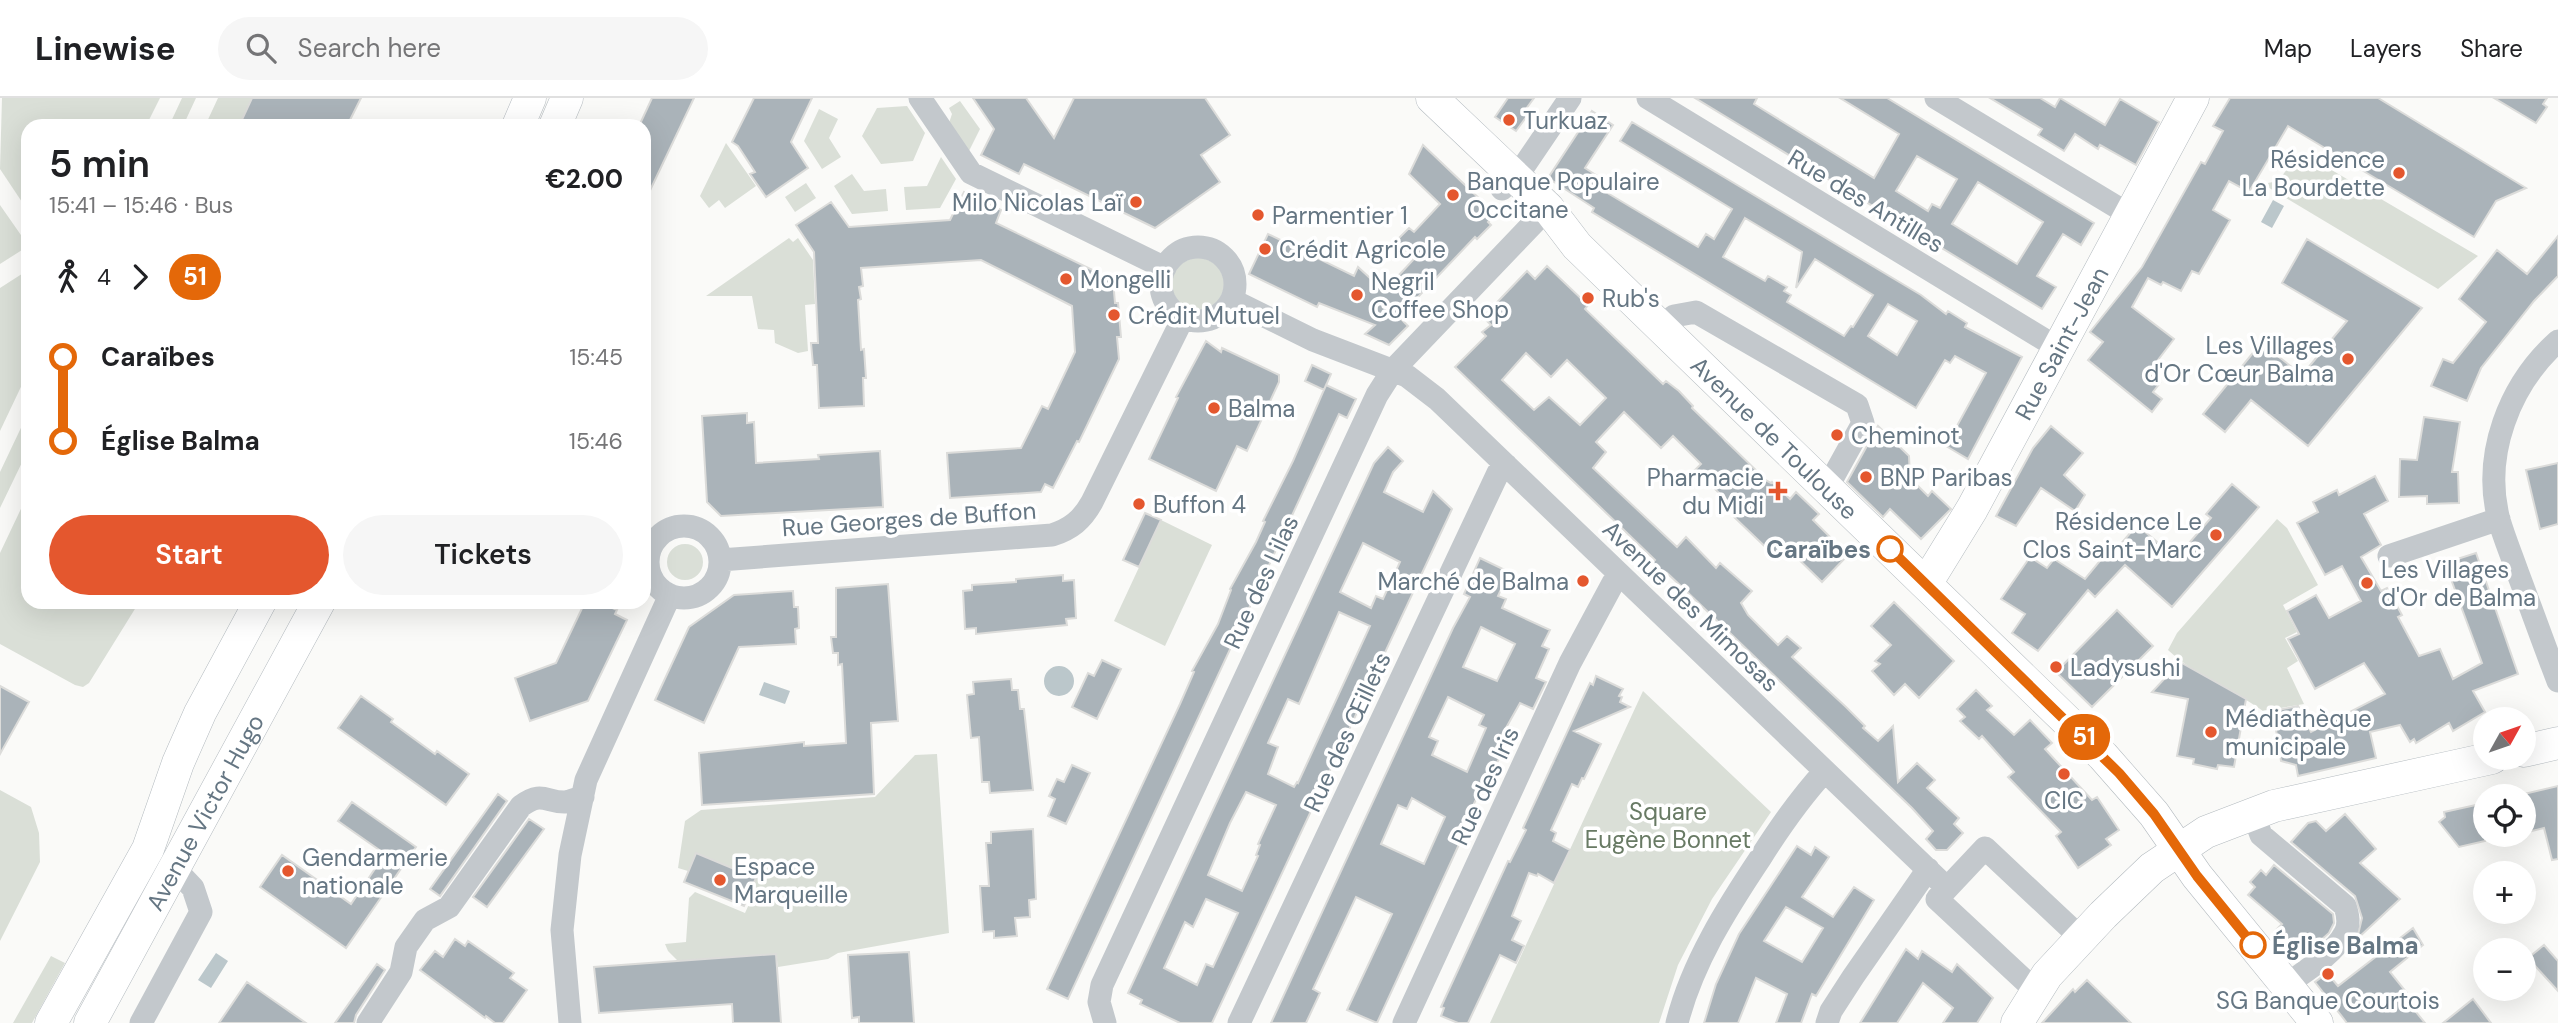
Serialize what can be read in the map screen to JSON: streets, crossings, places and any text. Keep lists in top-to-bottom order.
{
  "streets": {
    "street": [
      "Rue des Antilles",
      "Rue Saint-Jean",
      "Avenue de Toulouse",
      "Rue Georges de Buffon",
      "Rue des Lilas",
      "Avenue des Mimosas",
      "Rue des Œillets",
      "Rue des Iris",
      "Avenue Victor Hugo"
    ]
  },
  "crossings": [
    ["Rue des Antilles", "Rue Saint-Jean"],
    ["Rue Saint-Jean", "Avenue de Toulouse"],
    ["Avenue de Toulouse", "Rue des Lilas"],
    ["Rue Georges de Buffon", "Avenue des Mimosas"],
    ["Rue des Lilas", "Avenue des Mimosas"],
    ["Avenue des Mimosas", "Rue des Œillets"],
    ["Avenue des Mimosas", "Rue des Iris"]
  ],
  "parks": ["Square Eugène Bonnet"],
  "places": {
    "other": [
      "Turkuaz",
      "Résidence La Bourdette",
      "Banque Populaire Occitane",
      "Milo Nicolas Laï",
      "Parmentier 1",
      "Crédit Agricole",
      "Mongelli",
      "Negril Coffee Shop",
      "Rub's",
      "Crédit Mutuel",
      "Les Villages d'Or Cœur Balma",
      "Balma",
      "Cheminot",
      "BNP Paribas",
      "Buffon 4",
      "Résidence Le Clos Saint-Marc",
      "Caraïbes",
      "Marché de Balma",
      "Les Villages d'Or de Balma",
      "Ladysushi",
      "Médiathèque municipale",
      "CIC",
      "Gendarmerie nationale",
      "Espace Marqueille",
      "Église Balma",
      "SG Banque Courtois"
    ],
    "health": ["Pharmacie du Midi"]
  },
  "lines": ["bus line 51"],
  "north": "top right",
  "page": {
    "header": "Linewise",
    "search": "Search here",
    "nav": ["Map", "Layers", "Share"],
    "on_map": "51",
    "heading": ["5 min", "15:41 – 15:46 · Bus", "€2.00"],
    "legs": ["4", "51"],
    "list": [
      {
        "name": "Caraïbes",
        "value": "15:45"
      },
      {
        "name": "Église Balma",
        "value": "15:46"
      }
    ],
    "buttons": ["Start", "Tickets"],
    "map_buttons": ["+", "−"]
  }
}
